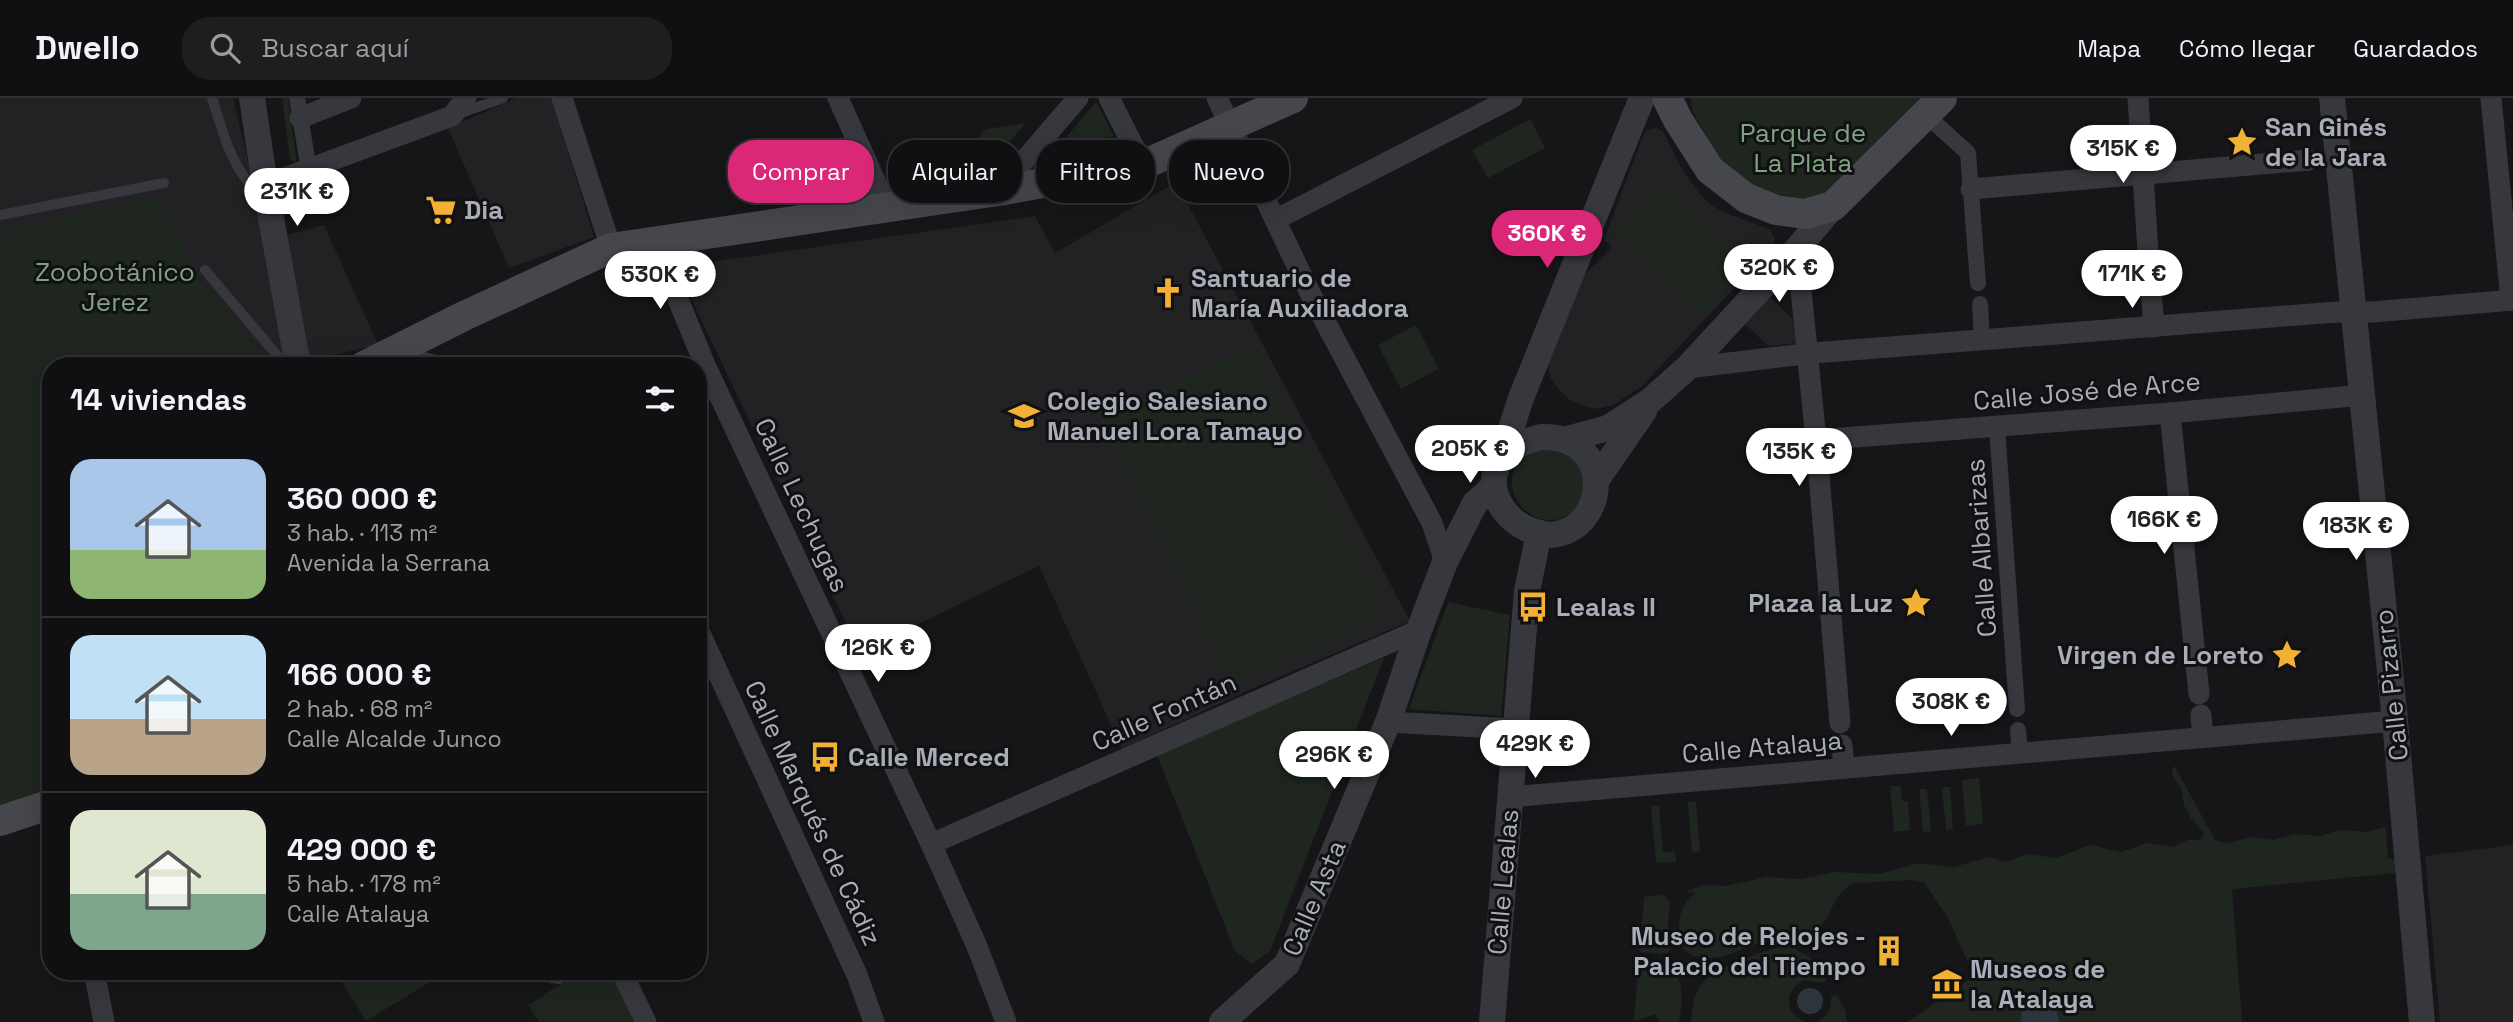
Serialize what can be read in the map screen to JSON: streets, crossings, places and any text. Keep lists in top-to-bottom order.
{
  "streets": {
    "street": [
      "Calle José de Arce",
      "Calle Lechugas",
      "Calle Albarizas",
      "Calle Pizarro",
      "Calle Fontán",
      "Calle Atalaya",
      "Calle Marqués de Cádiz",
      "Calle Lealas",
      "Calle Asta"
    ]
  },
  "crossings": [
    ["Calle José de Arce", "Calle Albarizas"],
    ["Calle José de Arce", "Calle Pizarro"],
    ["Calle Lechugas", "Calle Fontán"],
    ["Calle Pizarro", "Calle Atalaya"],
    ["Calle Fontán", "Calle Asta"],
    ["Calle Atalaya", "Calle Lealas"],
    ["Calle Lealas", "Calle Asta"]
  ],
  "parks": ["Parque de La Plata", "Zoobotánico Jerez"],
  "places": {
    "place": ["San Ginés de la Jara", "Plaza la Luz", "Virgen de Loreto"],
    "supermarket": ["Dia"],
    "church": ["Santuario de María Auxiliadora"],
    "school or university": ["Colegio Salesiano Manuel Lora Tamayo"],
    "bus stop": ["Lealas II", "Calle Merced"],
    "building": ["Museo de Relojes - Palacio del Tiempo"],
    "museum": ["Museos de la Atalaya"]
  },
  "page": {
    "header": "Dwello",
    "search": "Buscar aquí",
    "nav": ["Mapa", "Cómo llegar", "Guardados"],
    "price": [
      "315K €",
      "231K €",
      "360K €",
      "320K €",
      "171K €",
      "530K €",
      "205K €",
      "135K €",
      "166K €",
      "183K €",
      "126K €",
      "308K €",
      "429K €",
      "296K €"
    ],
    "chip": [
      "Comprar",
      "Alquilar",
      "Filtros",
      "Nuevo"
    ],
    "heading": "14 viviendas",
    "list": [
      {
        "name": "360 000 €",
        "note": "3 hab. · 113 m² · Avenida la Serrana"
      },
      {
        "name": "166 000 €",
        "note": "2 hab. · 68 m² · Calle Alcalde Junco"
      },
      {
        "name": "429 000 €",
        "note": "5 hab. · 178 m² · Calle Atalaya"
      }
    ]
  }
}
